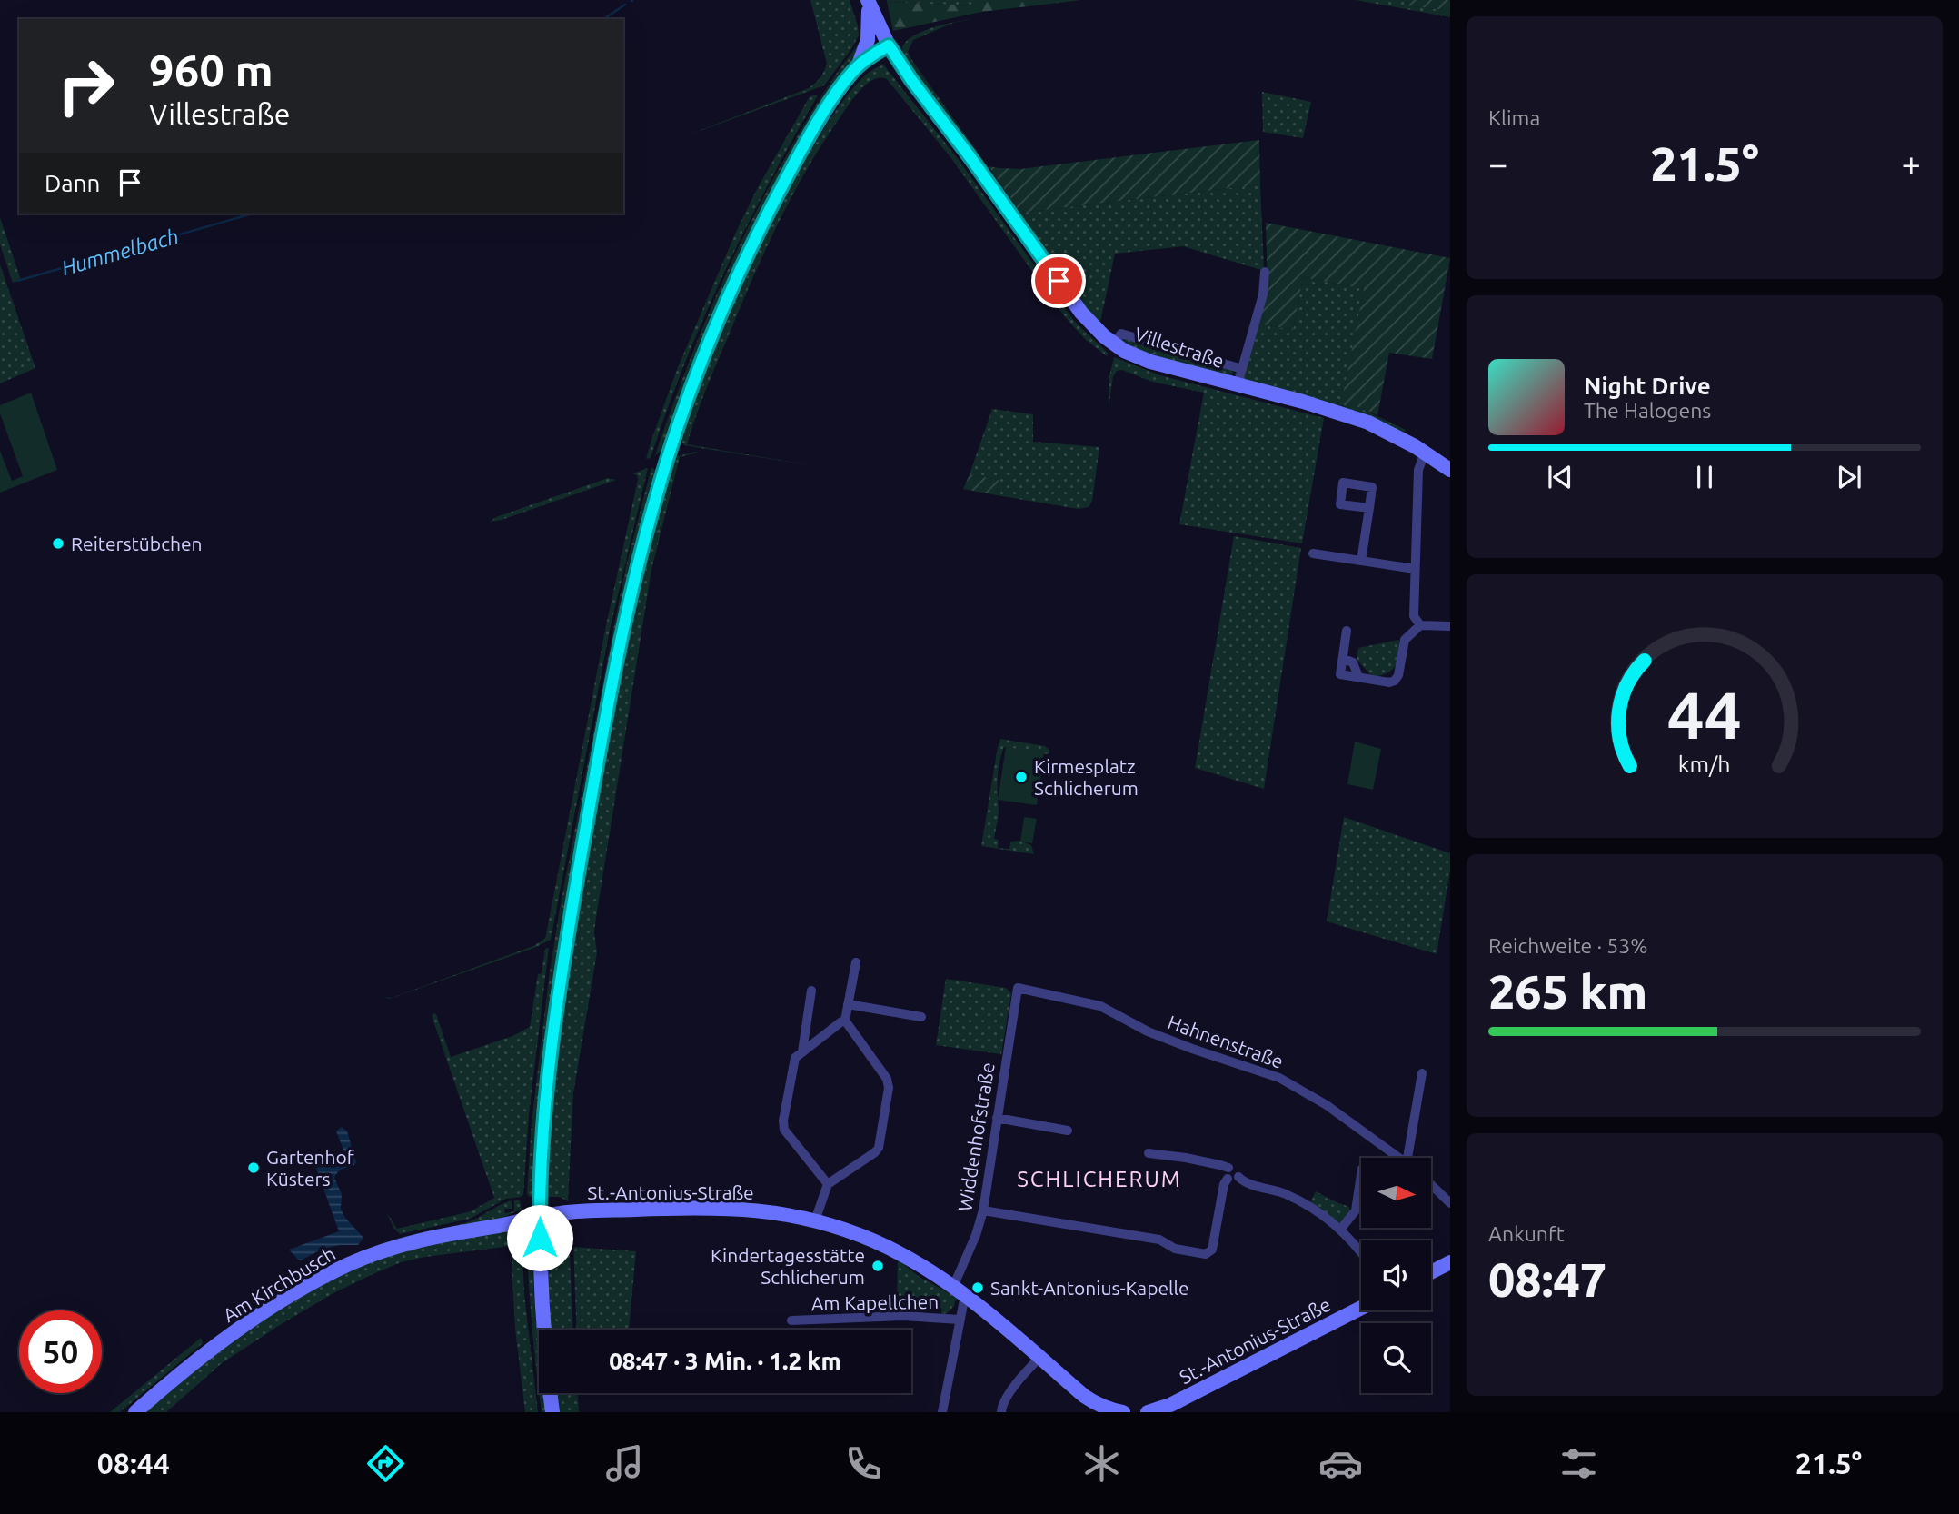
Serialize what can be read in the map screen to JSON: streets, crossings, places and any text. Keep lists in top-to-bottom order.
{
  "streets": {
    "main road": ["Villestraße", "St.-Antonius-Straße", "Am Kirchbusch"],
    "street": ["Hahnenstraße", "Widdenhofstraße", "Am Kapellchen"]
  },
  "crossings": [
    ["Hahnenstraße", "Widdenhofstraße"],
    ["Widdenhofstraße", "St.-Antonius-Straße"],
    ["Widdenhofstraße", "Am Kapellchen"],
    ["St.-Antonius-Straße", "Am Kirchbusch"],
    ["St.-Antonius-Straße", "Am Kapellchen"]
  ],
  "districts": ["SCHLICHERUM"],
  "water": ["Hummelbach"],
  "places": [
    "Reiterstübchen",
    "Kirmesplatz Schlicherum",
    "Gartenhof Küsters",
    "Kindertagesstätte Schlicherum",
    "Sankt-Antonius-Kapelle"
  ],
  "north": "right",
  "page": {
    "tile": [
      "Klima",
      ["Reichweite · 53%", "265 km"],
      ["Ankunft", "08:47"]
    ],
    "turn": ["960 m", "Villestraße"],
    "heat": ["−", "21.5°", "+"],
    "then": "Dann",
    "song": ["Night Drive", "The Halogens"],
    "limit": "50",
    "trip": "08:47 · 3 Min. · 1.2 km",
    "tabs": ["08:44", "21.5°"],
    "gauge": ["44", "km/h"]
  }
}
